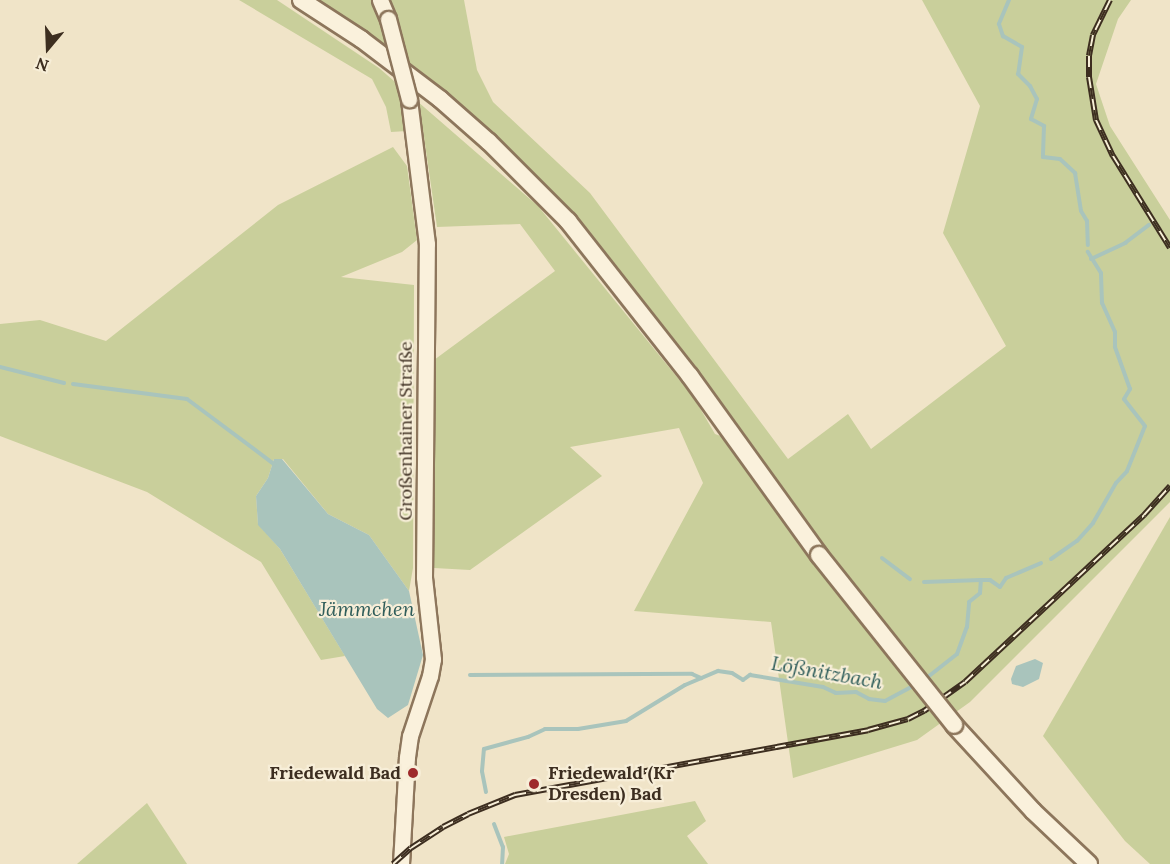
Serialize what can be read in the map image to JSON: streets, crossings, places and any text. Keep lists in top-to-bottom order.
{
  "streets": {
    "street": ["Großenhainer Straße"]
  },
  "water": ["Jämmchen", "Lößnitzbach"],
  "places": ["Friedewald Bad", "Friedewald (Kr Dresden) Bad"],
  "north": "bottom"
}
